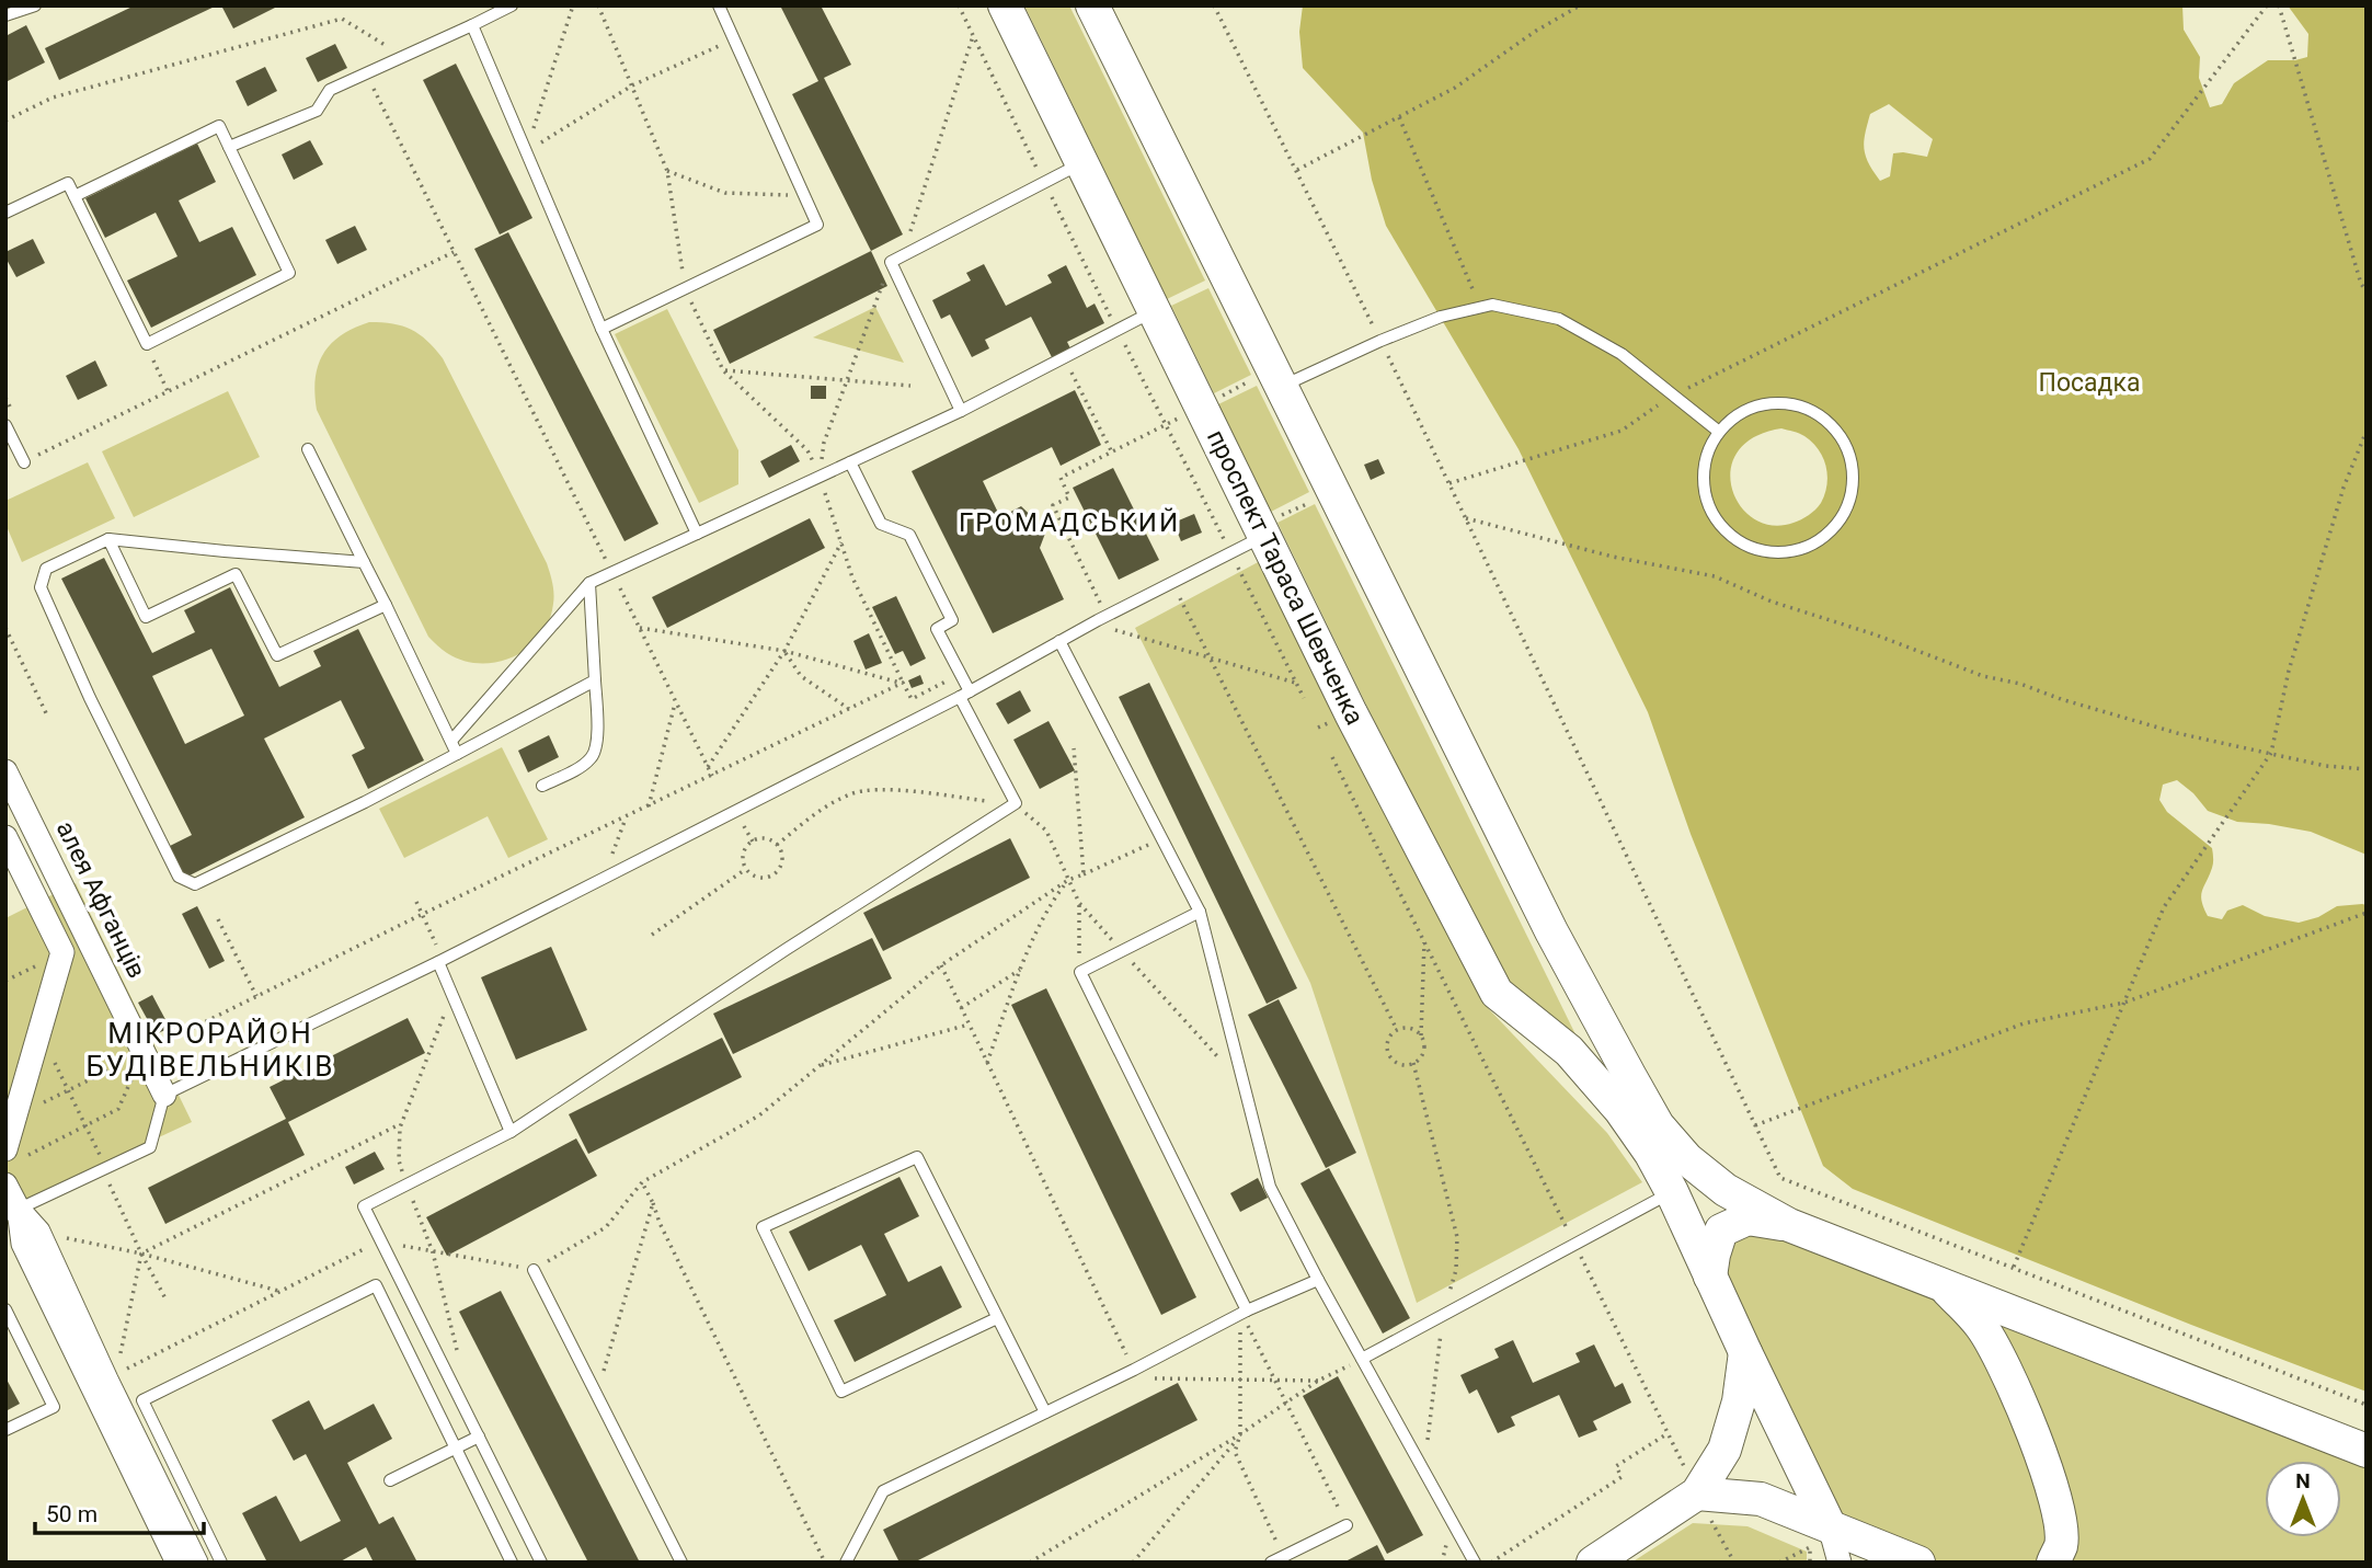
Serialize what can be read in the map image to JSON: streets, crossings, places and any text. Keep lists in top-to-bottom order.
{
  "streets": {
    "main road": ["проспект Тараса Шевченка"],
    "street": ["алея Афганців"]
  },
  "districts": ["ГРОМАДСЬКИЙ", "МІКРОРАЙОН БУДІВЕЛЬНИКІВ"],
  "parks": ["Посадка"],
  "scale_bar": "50 m",
  "north": "top"
}
